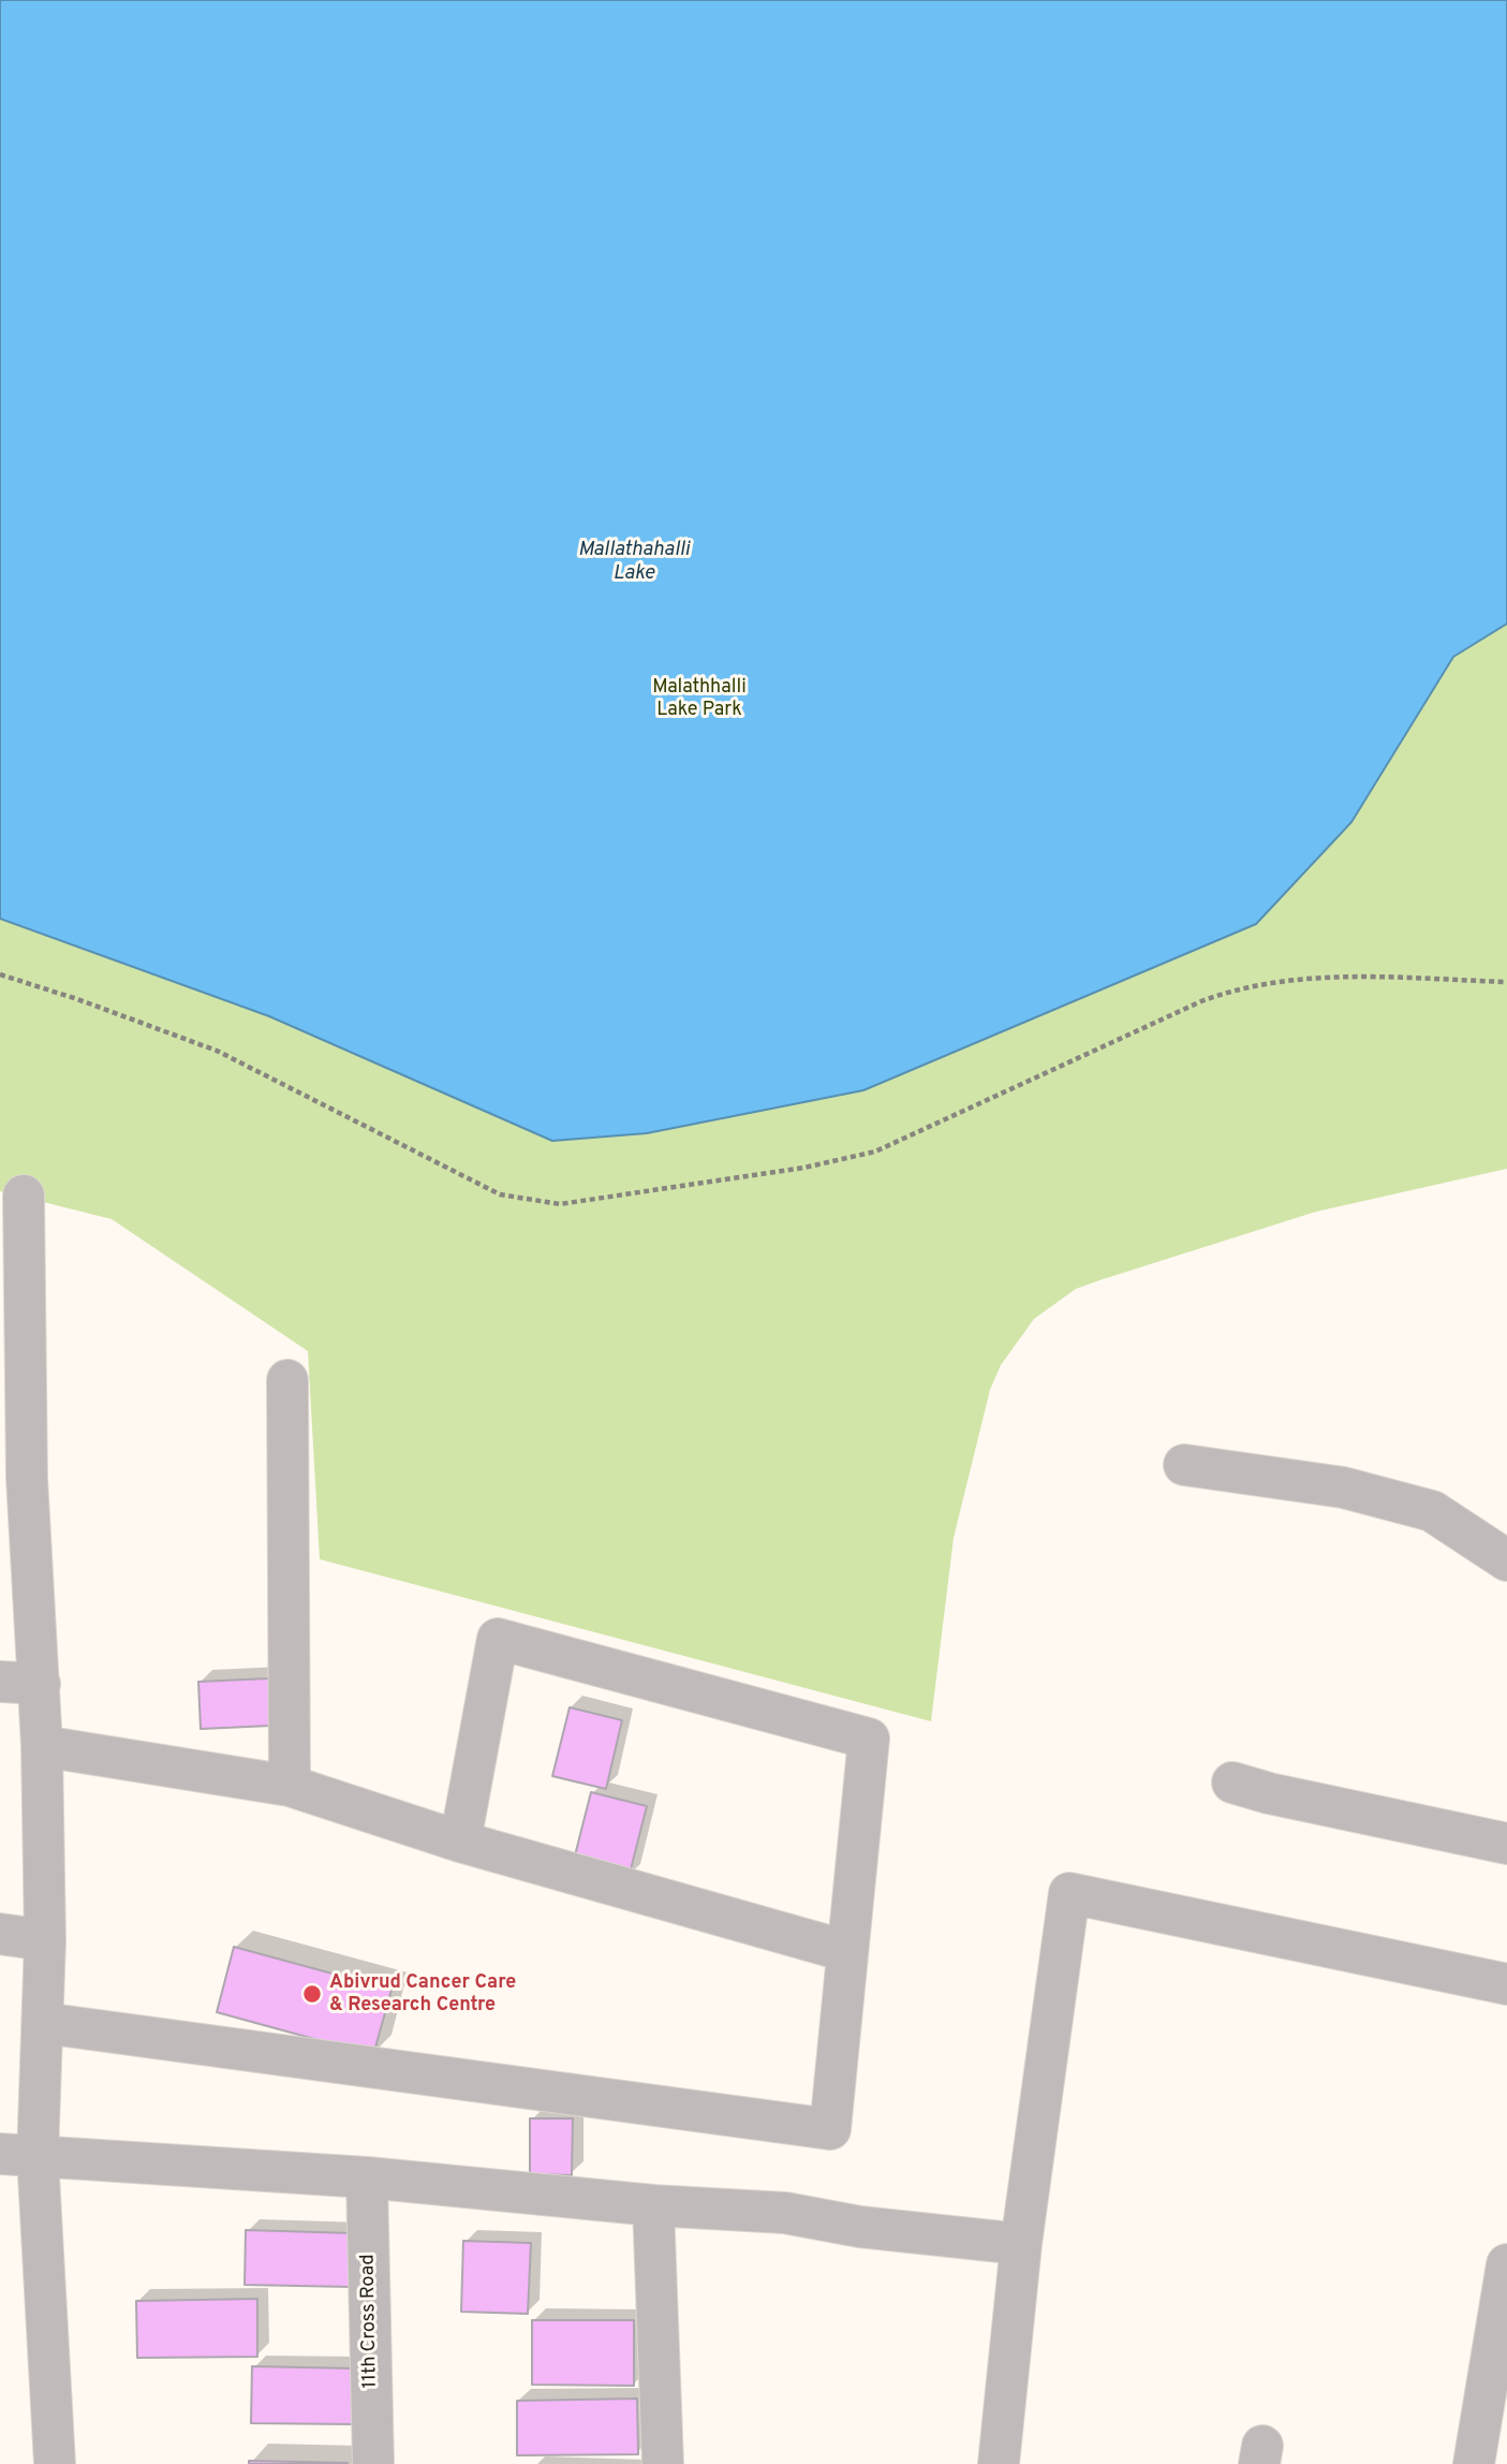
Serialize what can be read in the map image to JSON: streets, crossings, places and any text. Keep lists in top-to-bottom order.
{
  "streets": {
    "street": ["11th Cross Road"]
  },
  "water": ["Mallathahalli Lake"],
  "parks": ["Malathhalli Lake Park"],
  "places": ["Abivrud Cancer Care & Research Centre"]
}
